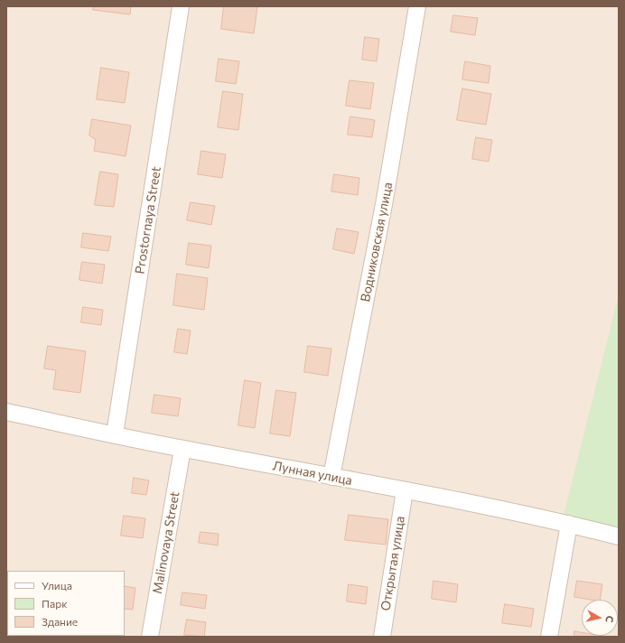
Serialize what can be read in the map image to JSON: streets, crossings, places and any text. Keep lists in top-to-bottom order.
{
  "streets": {
    "street": [
      "Prostornaya Street",
      "Водниковская улица",
      "Лунная улица",
      "Malinovaya Street",
      "Открытая улица"
    ]
  },
  "crossings": [
    ["Prostornaya Street", "Лунная улица"],
    ["Водниковская улица", "Лунная улица"],
    ["Лунная улица", "Malinovaya Street"],
    ["Лунная улица", "Открытая улица"]
  ],
  "legend": ["Улица", "Парк", "Здание"],
  "north": "right"
}
